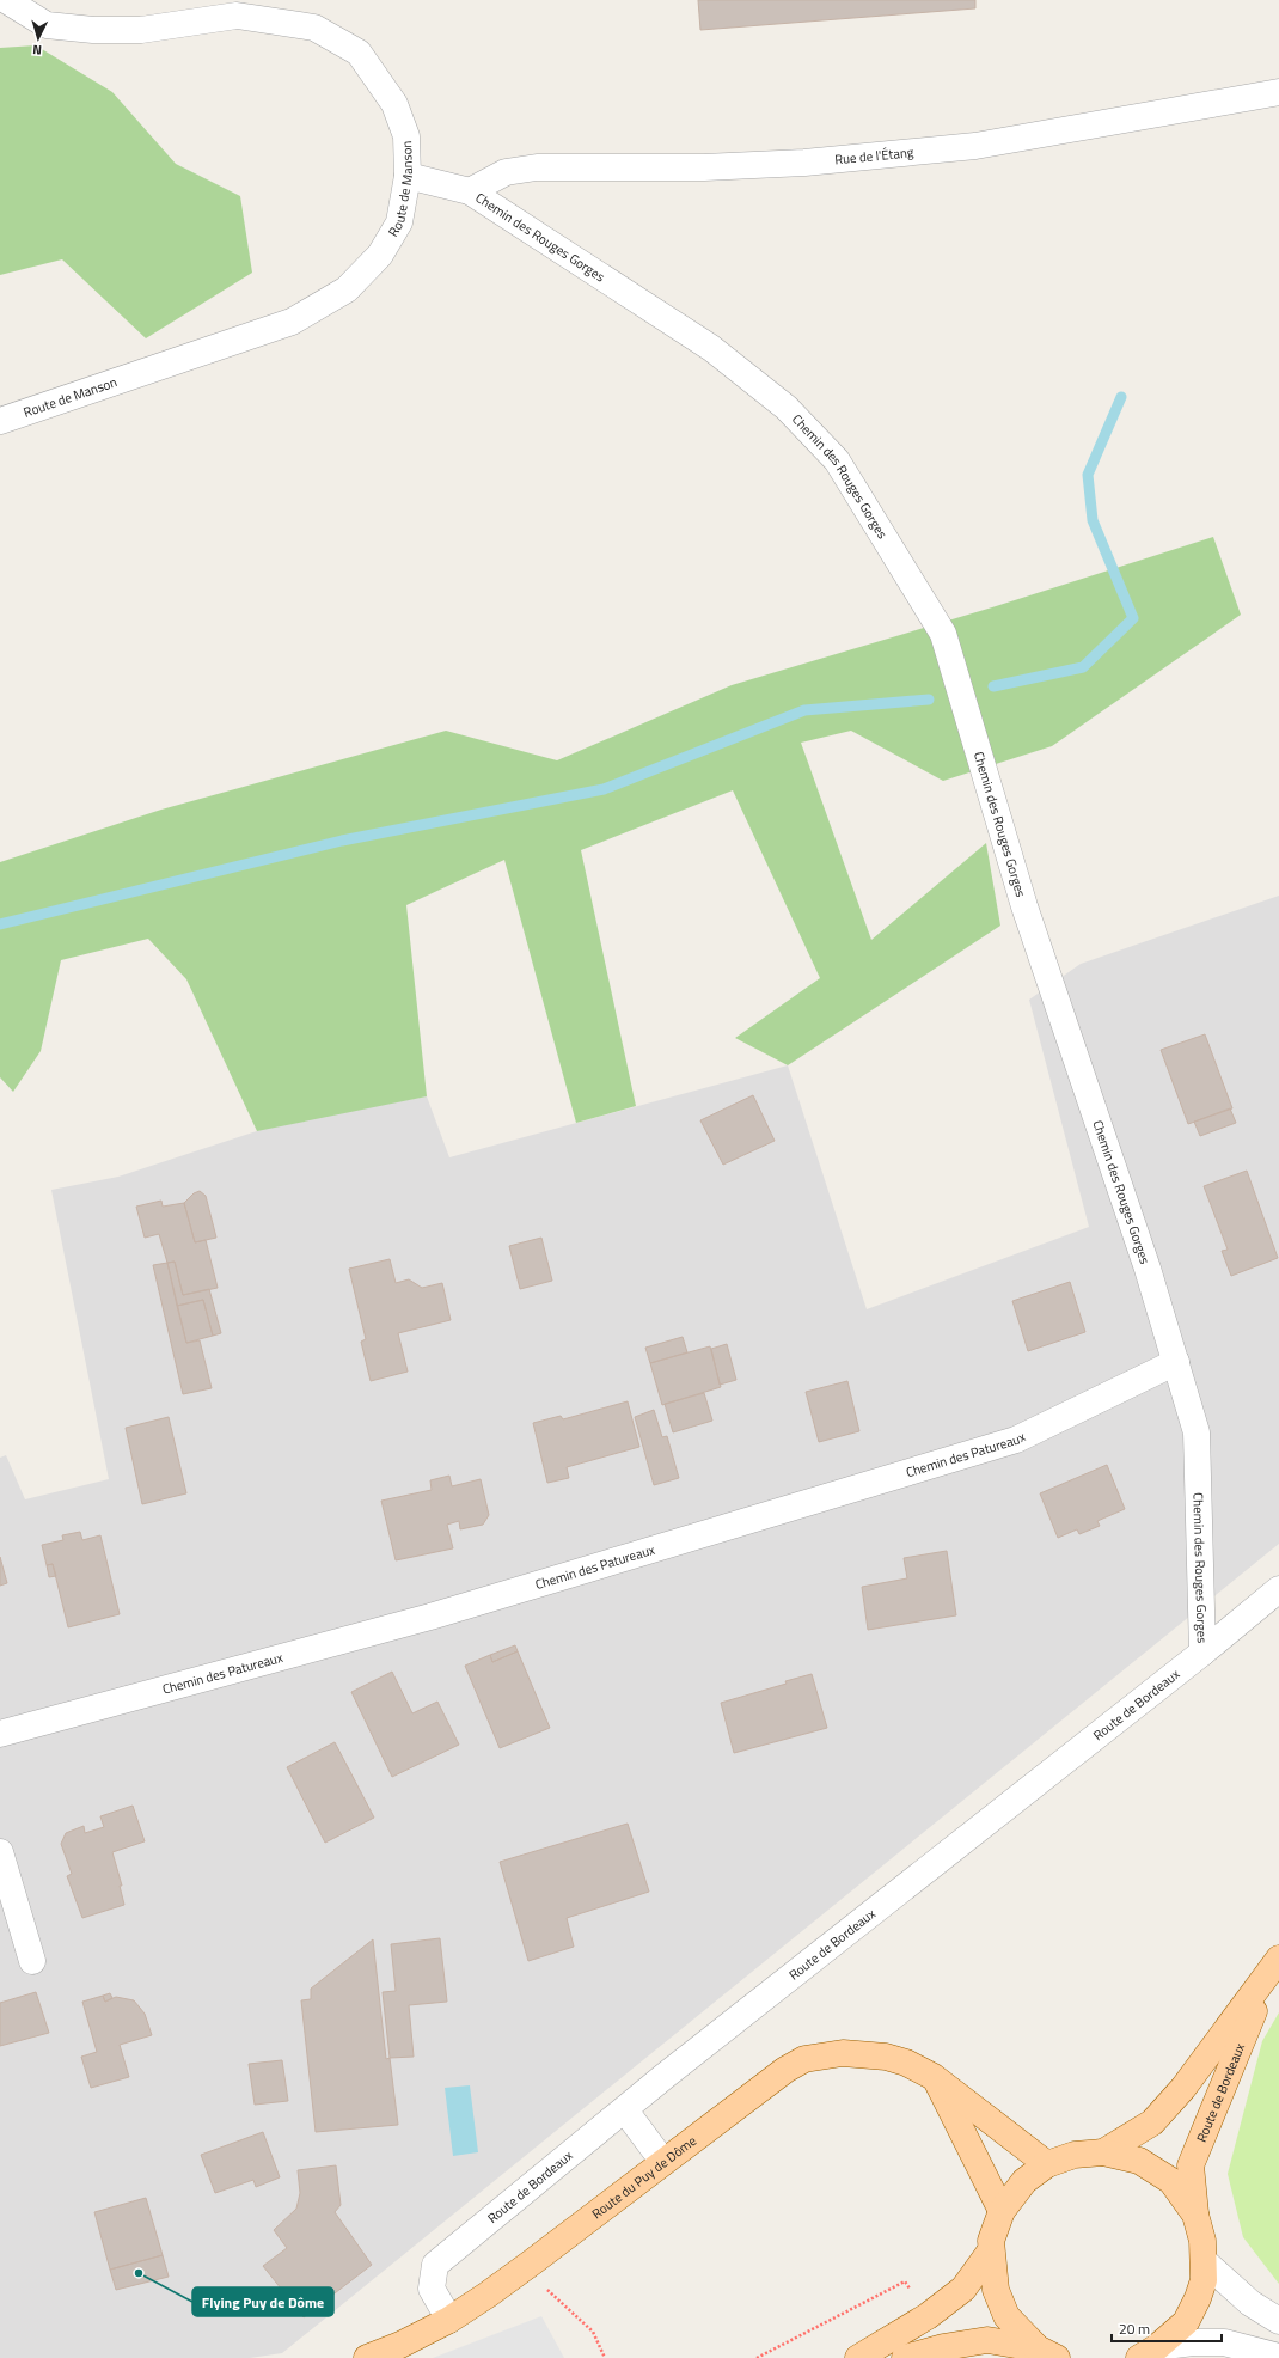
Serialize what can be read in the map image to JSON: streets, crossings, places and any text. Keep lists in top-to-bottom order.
{
  "streets": {
    "main road": ["Route de Bordeaux", "Route du Puy de Dôme"],
    "street": [
      "Rue de l'Étang",
      "Route de Manson",
      "Chemin des Rouges Gorges",
      "Chemin des Patureaux"
    ]
  },
  "crossings": [
    ["Rue de l'Étang", "Chemin des Rouges Gorges"],
    ["Route de Manson", "Chemin des Rouges Gorges"],
    ["Chemin des Rouges Gorges", "Chemin des Patureaux"],
    ["Chemin des Rouges Gorges", "Route de Bordeaux"],
    ["Route de Bordeaux", "Route du Puy de Dôme"]
  ],
  "places": ["Flying Puy de Dôme"],
  "scale_bar": "20 m",
  "north": "bottom"
}
